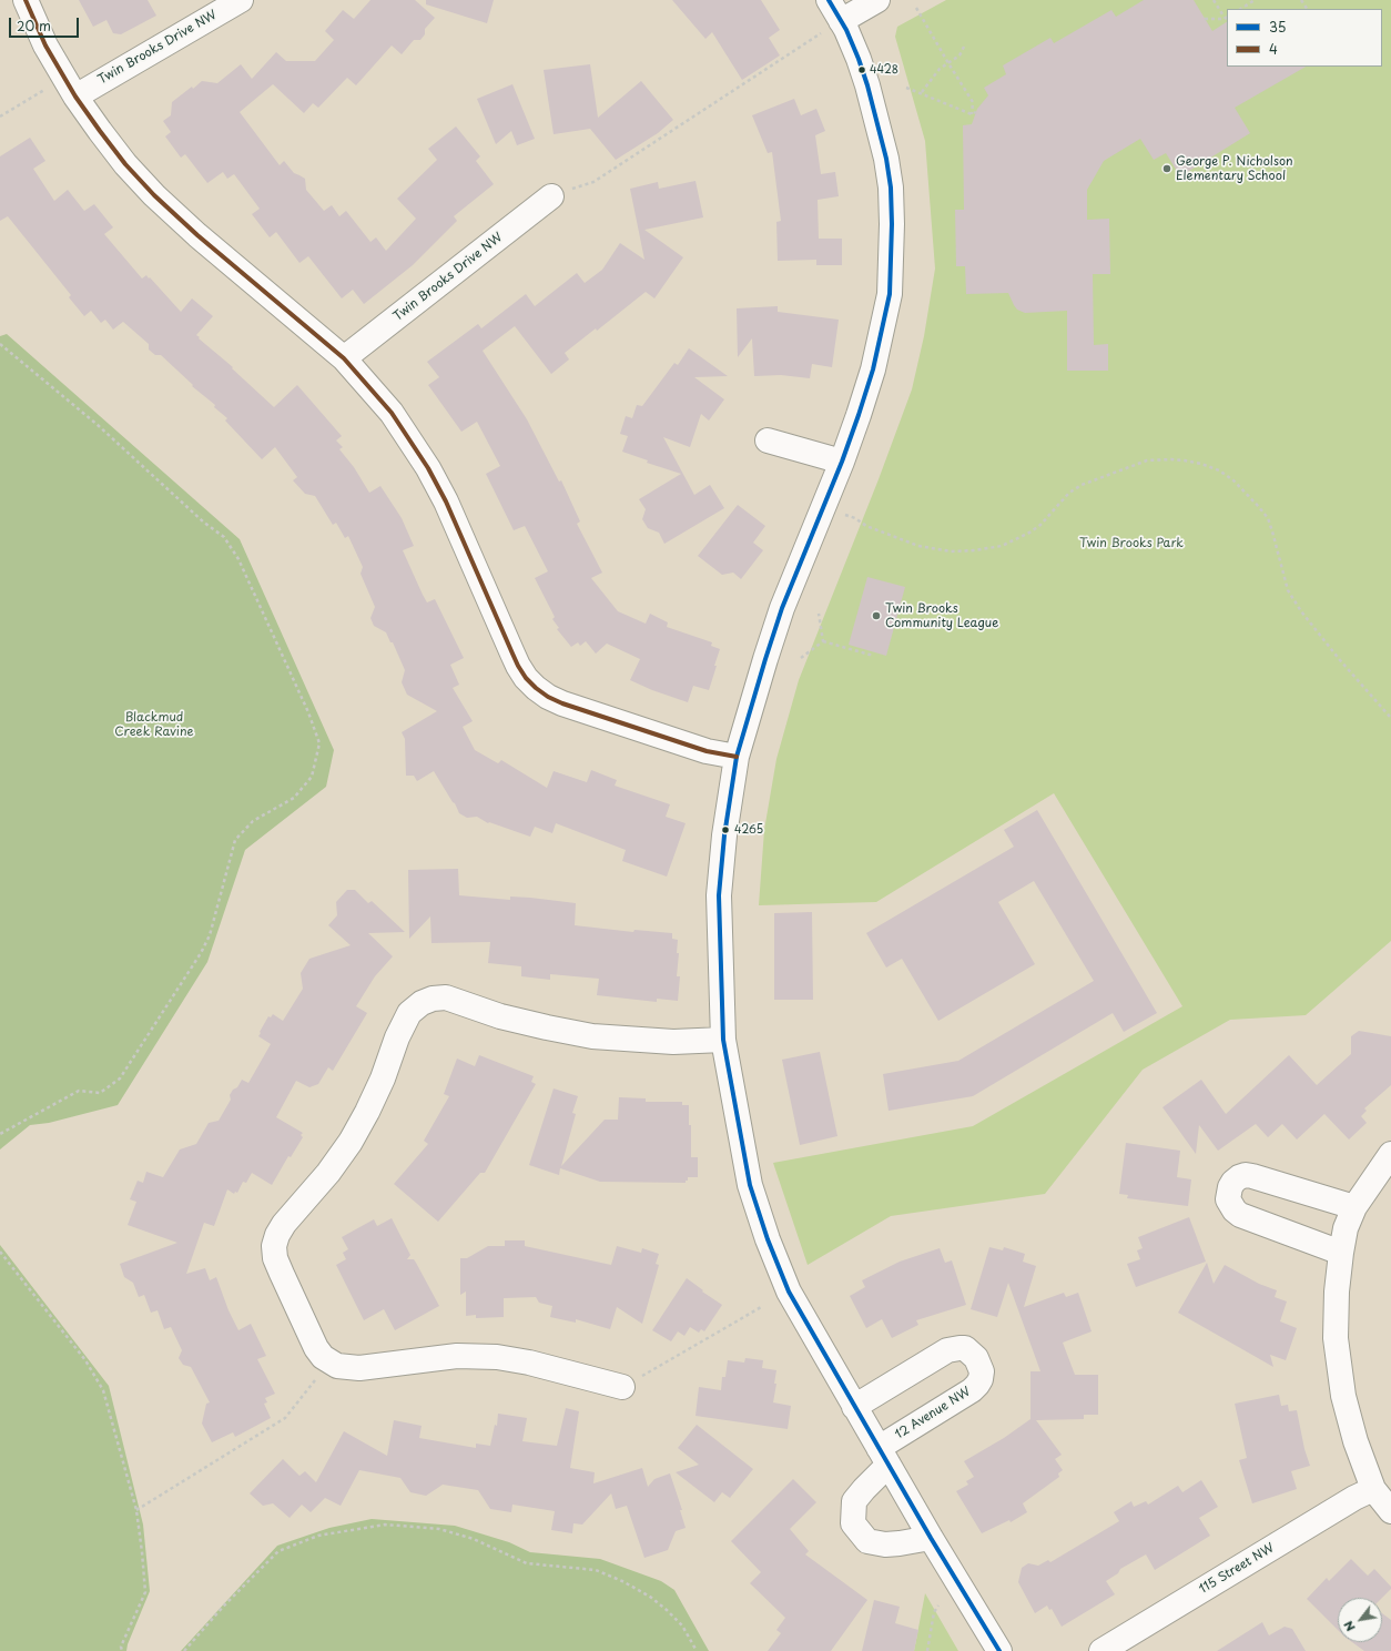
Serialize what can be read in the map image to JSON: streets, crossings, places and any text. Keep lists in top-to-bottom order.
{
  "streets": {
    "street": ["Twin Brooks Drive NW", "12 Avenue NW", "115 Street NW"]
  },
  "parks": ["Twin Brooks Park", "Blackmud Creek Ravine"],
  "places": [
    "4428",
    "George P. Nicholson Elementary School",
    "Twin Brooks Community League",
    "4265"
  ],
  "lines": ["transit line 35", "transit line 4"],
  "legend": ["35", "4"],
  "scale_bar": "20 m",
  "north": "bottom left"
}
